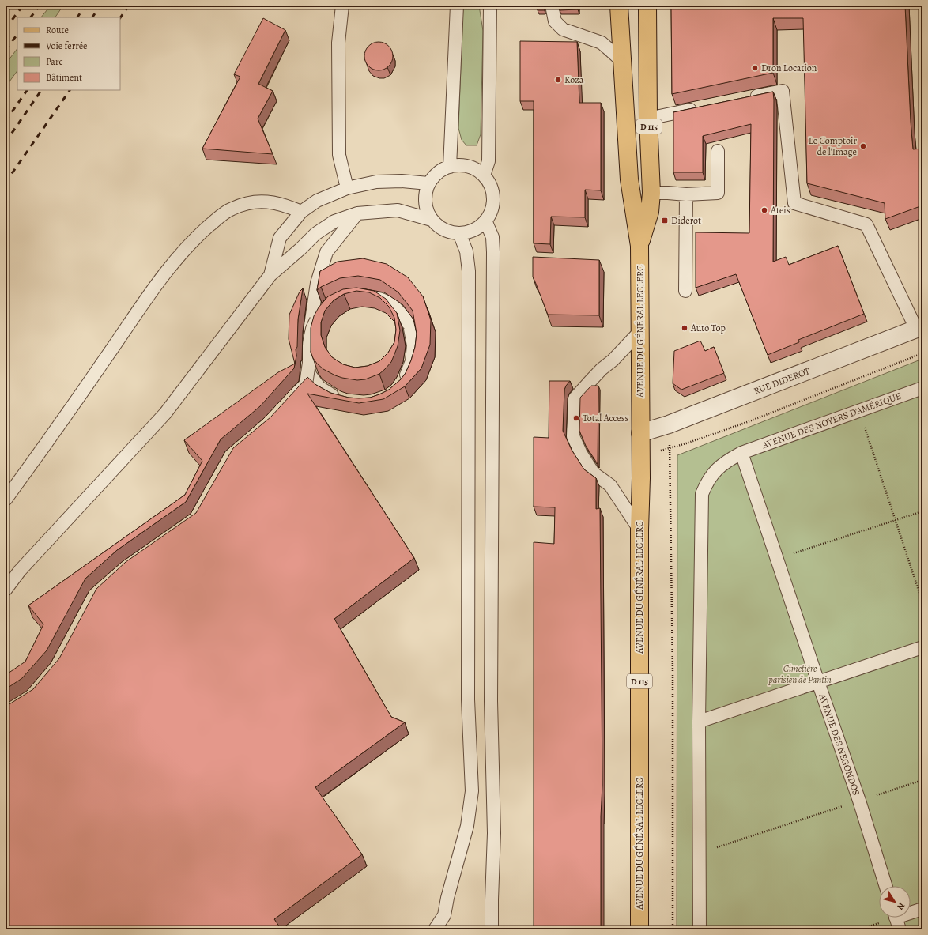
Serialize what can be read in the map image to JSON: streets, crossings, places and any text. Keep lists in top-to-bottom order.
{
  "streets": {
    "main road": ["D 115", "AVENUE DU GÉNÉRAL LECLERC"],
    "street": ["RUE DIDEROT"],
    "lane": ["AVENUE DES NOYERS D'AMÉRIQUE", "AVENUE DES NEGONDOS"]
  },
  "crossings": [
    ["AVENUE DU GÉNÉRAL LECLERC", "RUE DIDEROT"],
    ["AVENUE DES NOYERS D'AMÉRIQUE", "AVENUE DES NEGONDOS"]
  ],
  "parks": ["Cimetière parisien de Pantin"],
  "places": {
    "other": [
      "Dron Location",
      "Koza",
      "Le Comptoir de l'Image",
      "Ateis",
      "Auto Top",
      "Total Access"
    ],
    "transit": ["Diderot"]
  },
  "legend": [
    "Route",
    "Voie ferrée",
    "Parc",
    "Bâtiment"
  ],
  "north": "bottom right"
}
